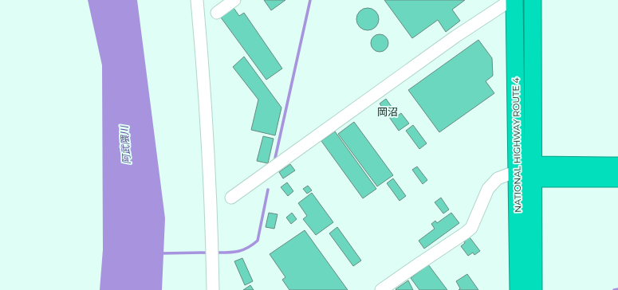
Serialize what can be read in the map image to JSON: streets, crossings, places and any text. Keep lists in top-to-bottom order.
{
  "streets": {
    "highway": ["NATIONAL HIGHWAY ROUTE 4"]
  },
  "districts": ["岡沼"],
  "water": ["阿武隈川"]
}
